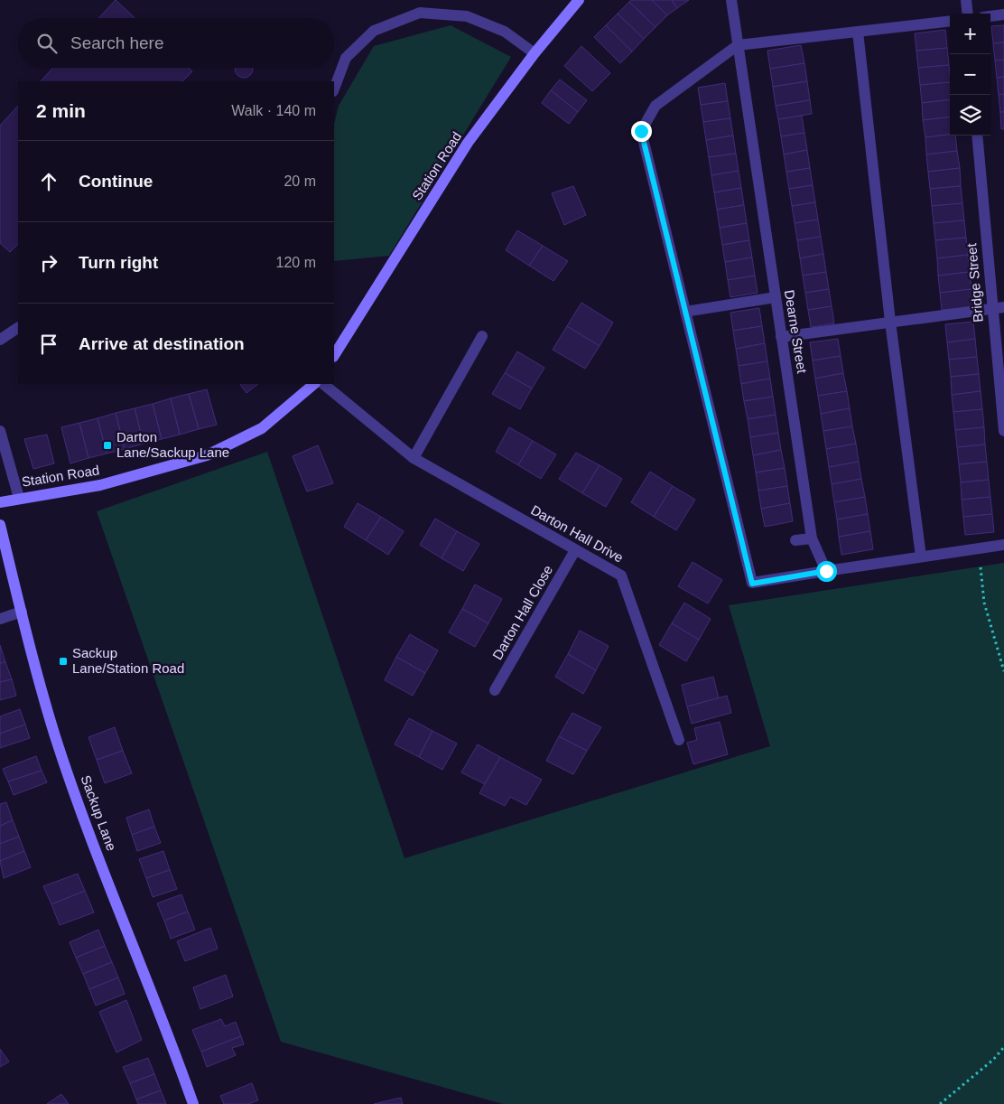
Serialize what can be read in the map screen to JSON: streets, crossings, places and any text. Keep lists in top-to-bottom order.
{
  "streets": {
    "main road": ["Station Road", "Sackup Lane"],
    "street": [
      "Bridge Street",
      "Dearne Street",
      "Darton Hall Drive",
      "Darton Hall Close"
    ]
  },
  "crossings": [
    ["Darton Hall Drive", "Darton Hall Close"]
  ],
  "places": {
    "transit": ["Darton Lane/Sackup Lane", "Sackup Lane/Station Road"]
  },
  "page": {
    "map_buttons": ["+", "−"],
    "search": "Search here",
    "heading": ["2 min", "Walk · 140 m"],
    "list": [
      ["Continue", "20 m"],
      ["Turn right", "120 m"],
      "Arrive at destination"
    ]
  }
}
